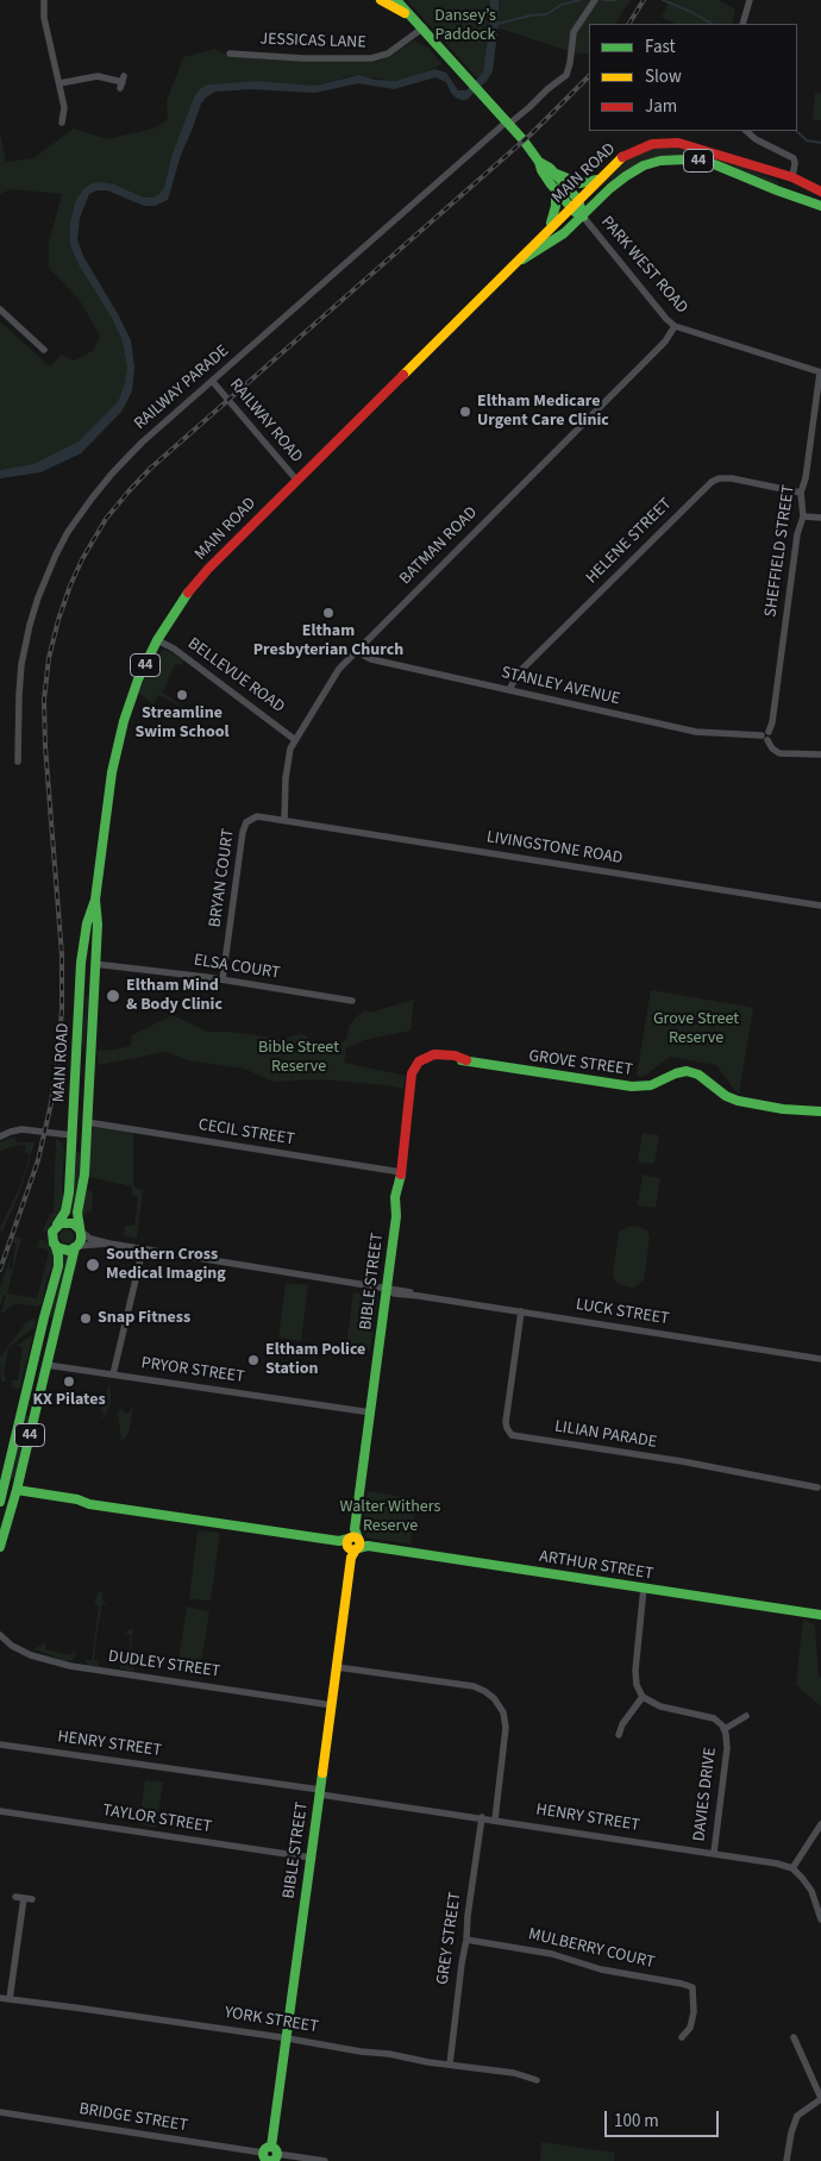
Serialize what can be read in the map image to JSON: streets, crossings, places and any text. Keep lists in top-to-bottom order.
{
  "streets": {
    "main road": [
      "44",
      "MAIN ROAD",
      "ELSA COURT",
      "GROVE STREET",
      "BIBLE STREET",
      "ARTHUR STREET"
    ],
    "street": [
      "JESSICAS LANE",
      "PARK WEST ROAD",
      "RAILWAY PARADE",
      "RAILWAY ROAD",
      "HELENE STREET",
      "BATMAN ROAD",
      "SHEFFIELD STREET",
      "BELLEVUE ROAD",
      "STANLEY AVENUE",
      "LIVINGSTONE ROAD",
      "BRYAN COURT",
      "CECIL STREET",
      "LUCK STREET",
      "PRYOR STREET",
      "LILIAN PARADE",
      "DUDLEY STREET",
      "HENRY STREET",
      "DAVIES DRIVE",
      "TAYLOR STREET",
      "GREY STREET",
      "MULBERRY COURT",
      "YORK STREET",
      "BRIDGE STREET"
    ]
  },
  "crossings": [
    ["44", "MAIN ROAD"],
    ["44", "LUCK STREET"],
    ["44", "PRYOR STREET"],
    ["44", "ARTHUR STREET"],
    ["MAIN ROAD", "PARK WEST ROAD"],
    ["MAIN ROAD", "RAILWAY ROAD"],
    ["MAIN ROAD", "BELLEVUE ROAD"],
    ["MAIN ROAD", "ELSA COURT"],
    ["MAIN ROAD", "CECIL STREET"],
    ["MAIN ROAD", "LUCK STREET"],
    ["PARK WEST ROAD", "BATMAN ROAD"],
    ["PARK WEST ROAD", "SHEFFIELD STREET"],
    ["RAILWAY PARADE", "RAILWAY ROAD"],
    ["HELENE STREET", "SHEFFIELD STREET"],
    ["HELENE STREET", "STANLEY AVENUE"],
    ["BATMAN ROAD", "BELLEVUE ROAD"],
    ["BATMAN ROAD", "STANLEY AVENUE"],
    ["BATMAN ROAD", "LIVINGSTONE ROAD"],
    ["BATMAN ROAD", "BRYAN COURT"],
    ["SHEFFIELD STREET", "STANLEY AVENUE"],
    ["LIVINGSTONE ROAD", "BRYAN COURT"],
    ["BRYAN COURT", "ELSA COURT"],
    ["GROVE STREET", "BIBLE STREET"],
    ["CECIL STREET", "BIBLE STREET"],
    ["BIBLE STREET", "LUCK STREET"],
    ["BIBLE STREET", "PRYOR STREET"],
    ["BIBLE STREET", "ARTHUR STREET"],
    ["BIBLE STREET", "DUDLEY STREET"],
    ["BIBLE STREET", "HENRY STREET"],
    ["BIBLE STREET", "TAYLOR STREET"],
    ["BIBLE STREET", "YORK STREET"],
    ["BIBLE STREET", "BRIDGE STREET"],
    ["LUCK STREET", "LILIAN PARADE"],
    ["HENRY STREET", "DAVIES DRIVE"],
    ["HENRY STREET", "GREY STREET"],
    ["GREY STREET", "MULBERRY COURT"],
    ["GREY STREET", "YORK STREET"]
  ],
  "parks": [
    "Dansey’s Paddock",
    "Grove Street Reserve",
    "Bible Street Reserve",
    "Walter Withers Reserve"
  ],
  "places": [
    "Eltham Medicare Urgent Care Clinic",
    "Eltham Presbyterian Church",
    "Streamline Swim School",
    "Eltham Mind & Body Clinic",
    "Southern Cross Medical Imaging",
    "Snap Fitness",
    "Eltham Police Station",
    "KX Pilates"
  ],
  "legend": ["Fast", "Slow", "Jam"],
  "scale_bar": "100 m"
}
